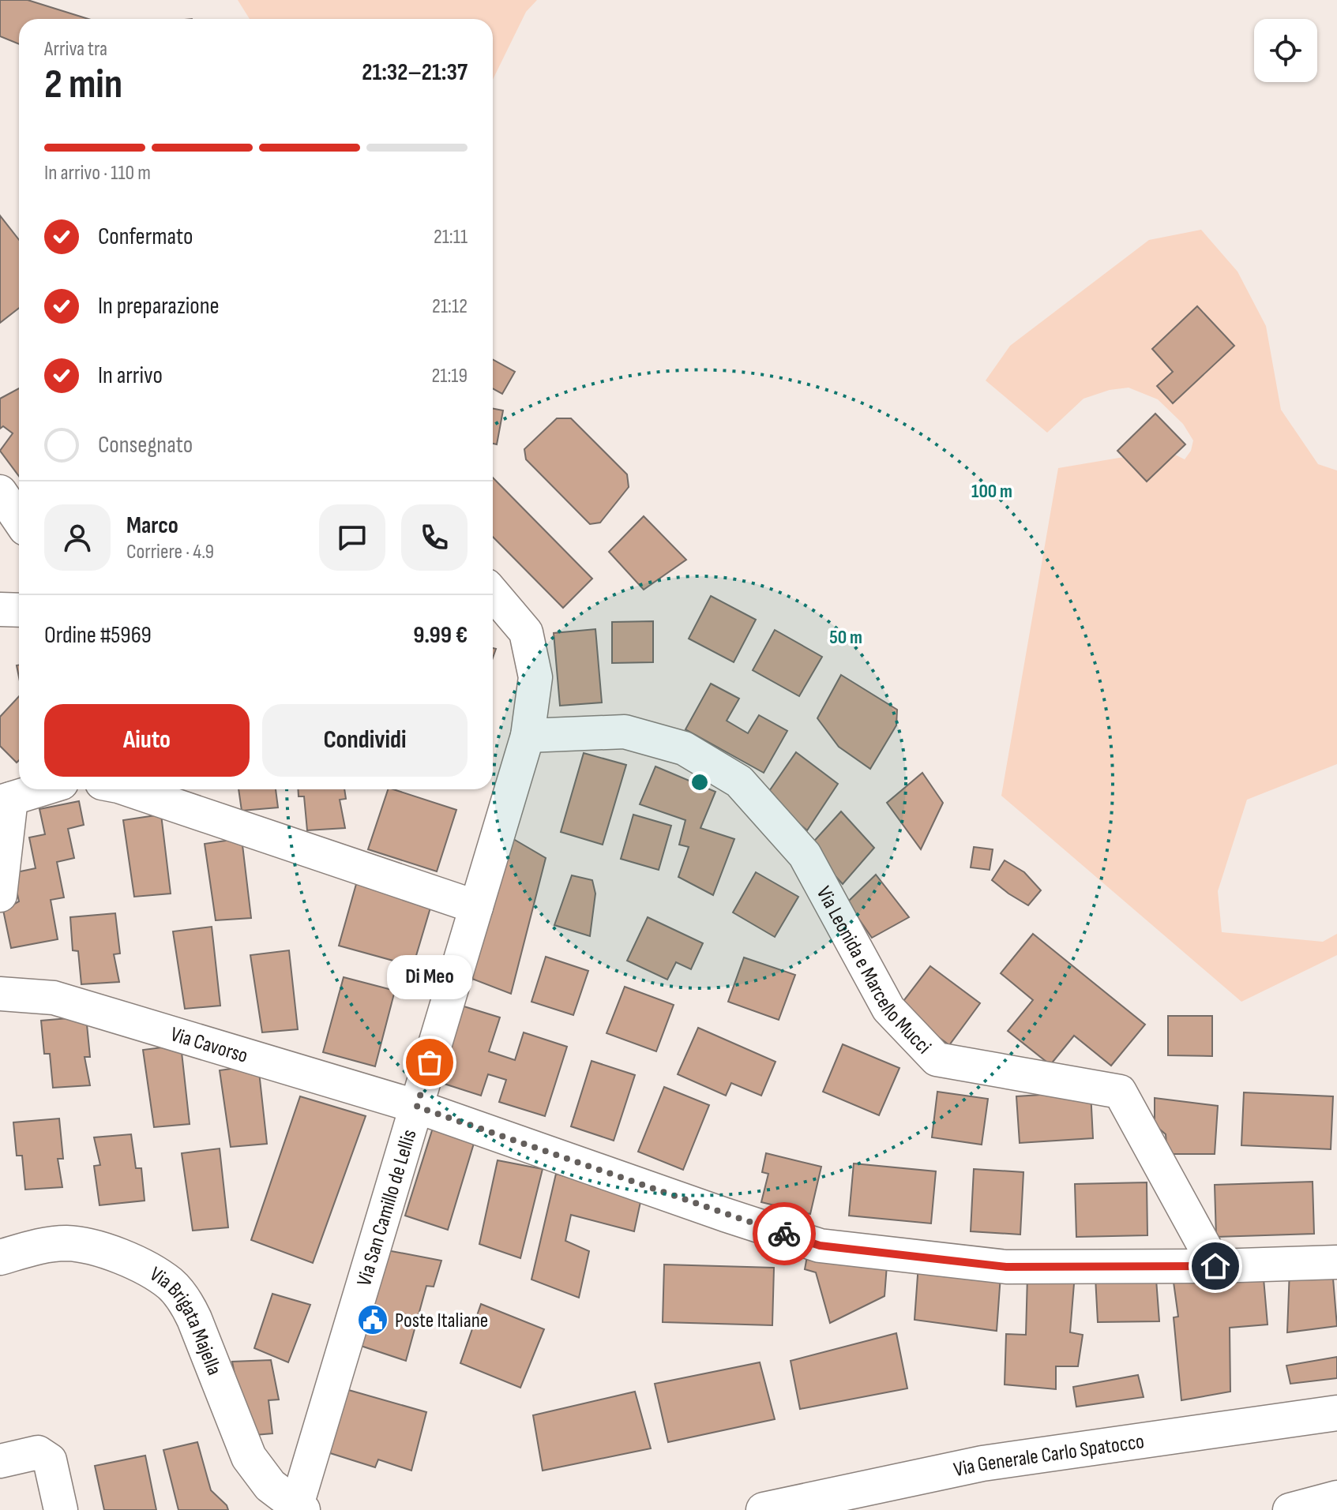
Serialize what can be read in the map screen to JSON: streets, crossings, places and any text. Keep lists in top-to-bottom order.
{
  "streets": {
    "main road": ["Via Brigata Majella", "Via Generale Carlo Spatocco"],
    "street": ["Via Leonida e Marcello Mucci", "Via Cavorso", "Via San Camillo de Lellis"]
  },
  "crossings": [
    ["Via Leonida e Marcello Mucci", "Via San Camillo de Lellis"],
    ["Via Cavorso", "Via San Camillo de Lellis"],
    ["Via San Camillo de Lellis", "Via Brigata Majella"]
  ],
  "places": {
    "other": ["Di Meo"],
    "public building": ["Poste Italiane"]
  },
  "page": {
    "heading": ["2 min", "Arriva tra", "21:32–21:37"],
    "panel": [
      "Marco",
      "Corriere · 4.9",
      "Ordine #5969",
      "9.99 €"
    ],
    "bar": "In arrivo · 110 m",
    "list": [
      ["Confermato", "21:11"],
      ["In preparazione", "21:12"],
      ["In arrivo", "21:19"],
      "Consegnato"
    ],
    "buttons": ["Aiuto", "Condividi"],
    "bubble": "Di Meo"
  },
  "rings": ["100 m", "50 m"]
}
